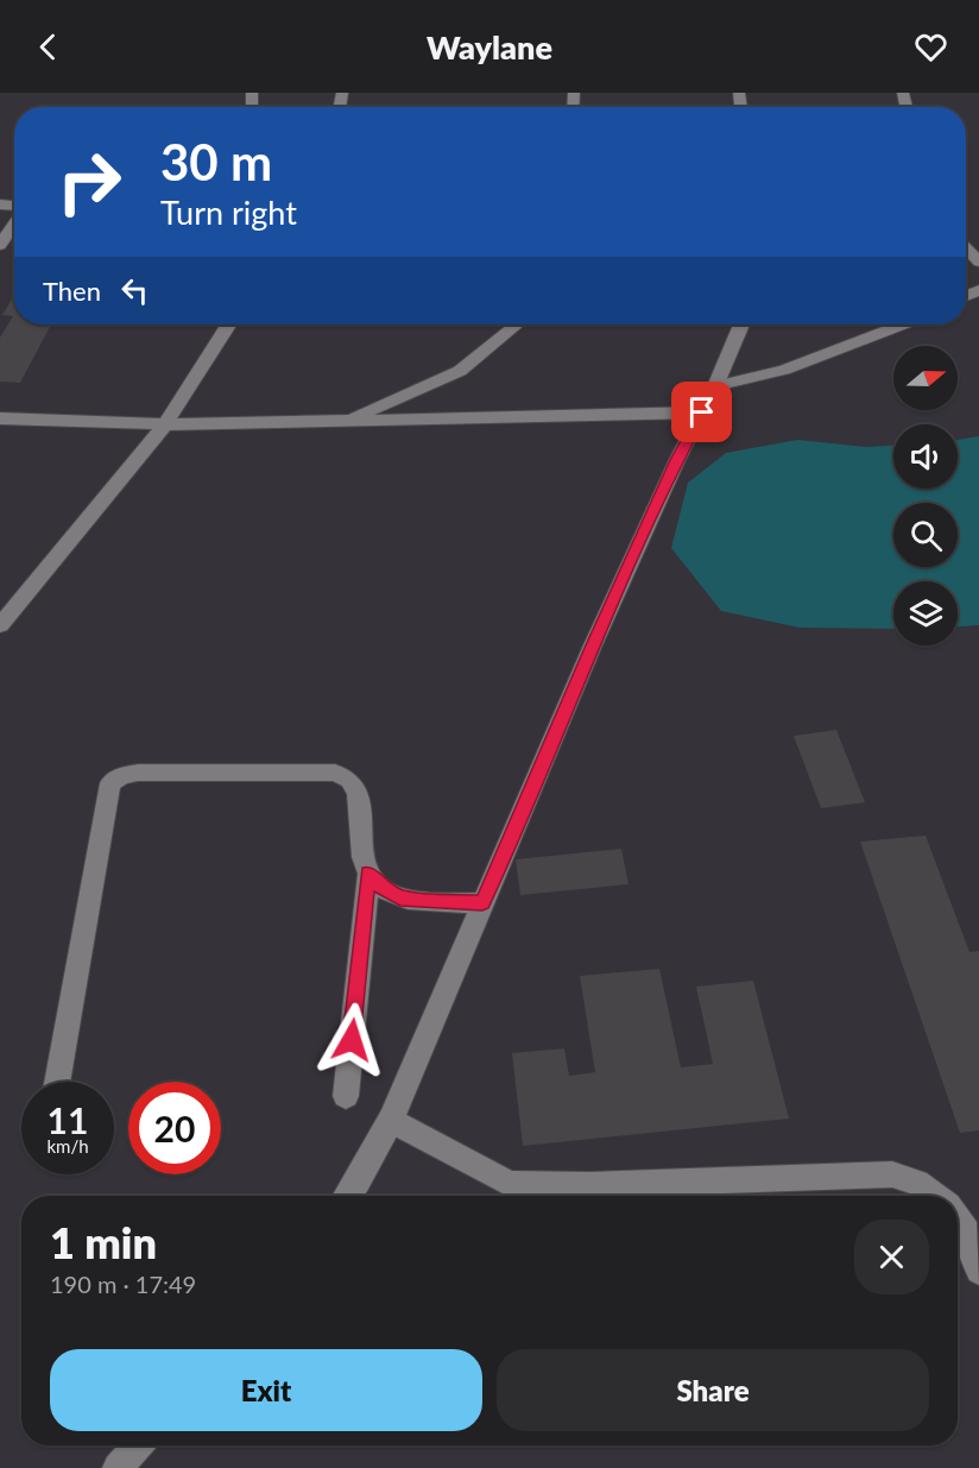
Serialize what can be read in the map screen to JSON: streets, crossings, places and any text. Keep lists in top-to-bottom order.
{
  "north": "right",
  "page": {
    "header": "Waylane",
    "turn": ["30 m", "Turn right"],
    "then": "Then",
    "speed": "11 km/h",
    "limit": "20",
    "heading": ["1 min", "190 m · 17:49"],
    "buttons": ["Exit", "Share"]
  }
}
